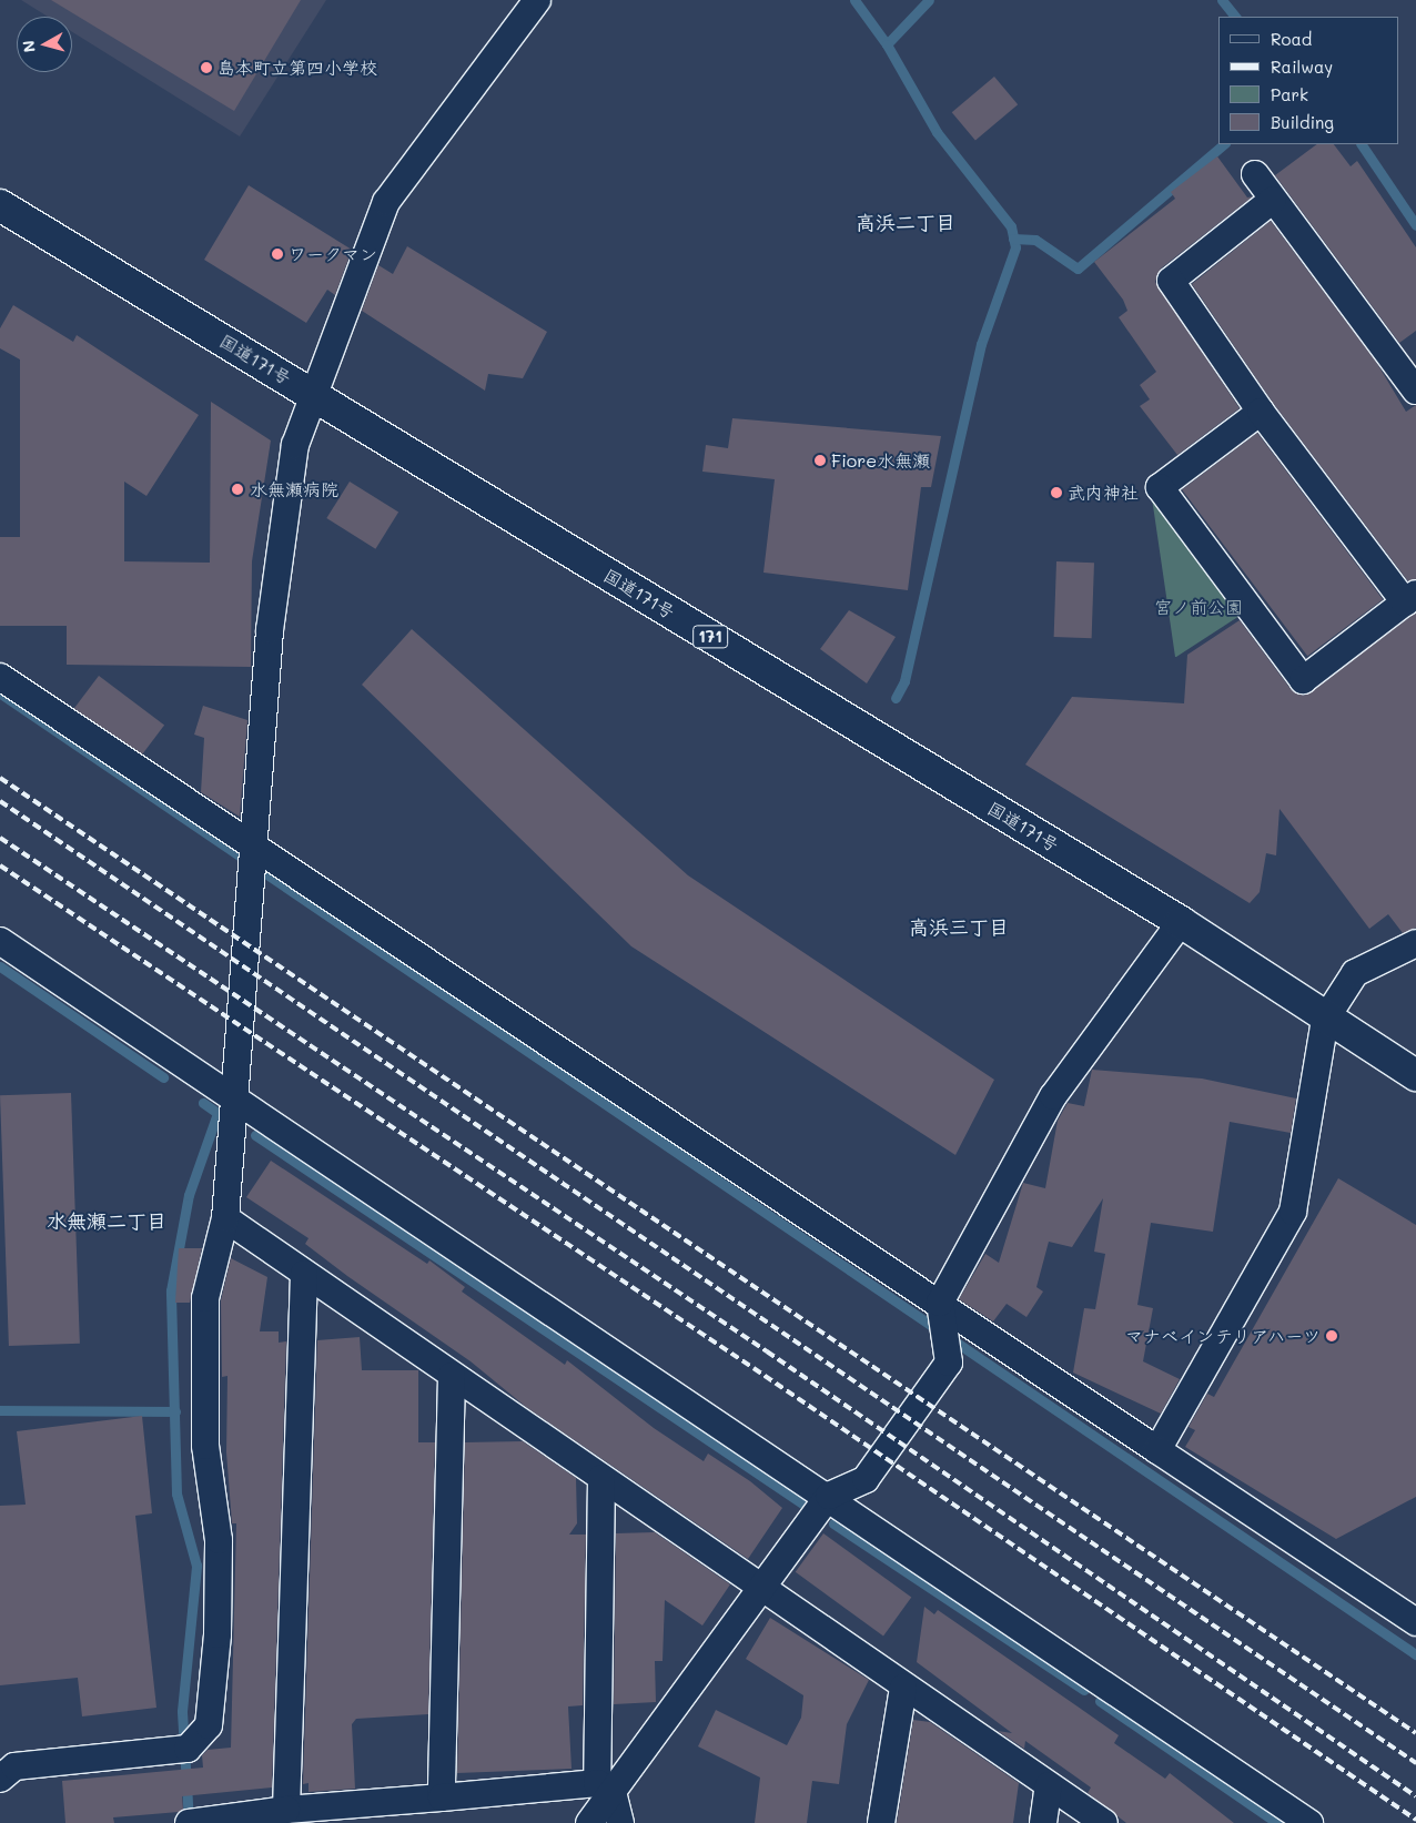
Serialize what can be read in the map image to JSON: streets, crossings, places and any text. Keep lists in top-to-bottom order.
{
  "streets": {
    "highway": ["国道171号", "171"]
  },
  "districts": ["高浜二丁目", "高浜三丁目", "水無瀬二丁目"],
  "parks": ["宮ノ前公園"],
  "places": [
    "島本町立第四小学校",
    "ワークマン",
    "Fiore水無瀬",
    "水無瀬病院",
    "武内神社",
    "マナベインテリアハーツ"
  ],
  "legend": [
    "Road",
    "Railway",
    "Park",
    "Building"
  ],
  "north": "left"
}
